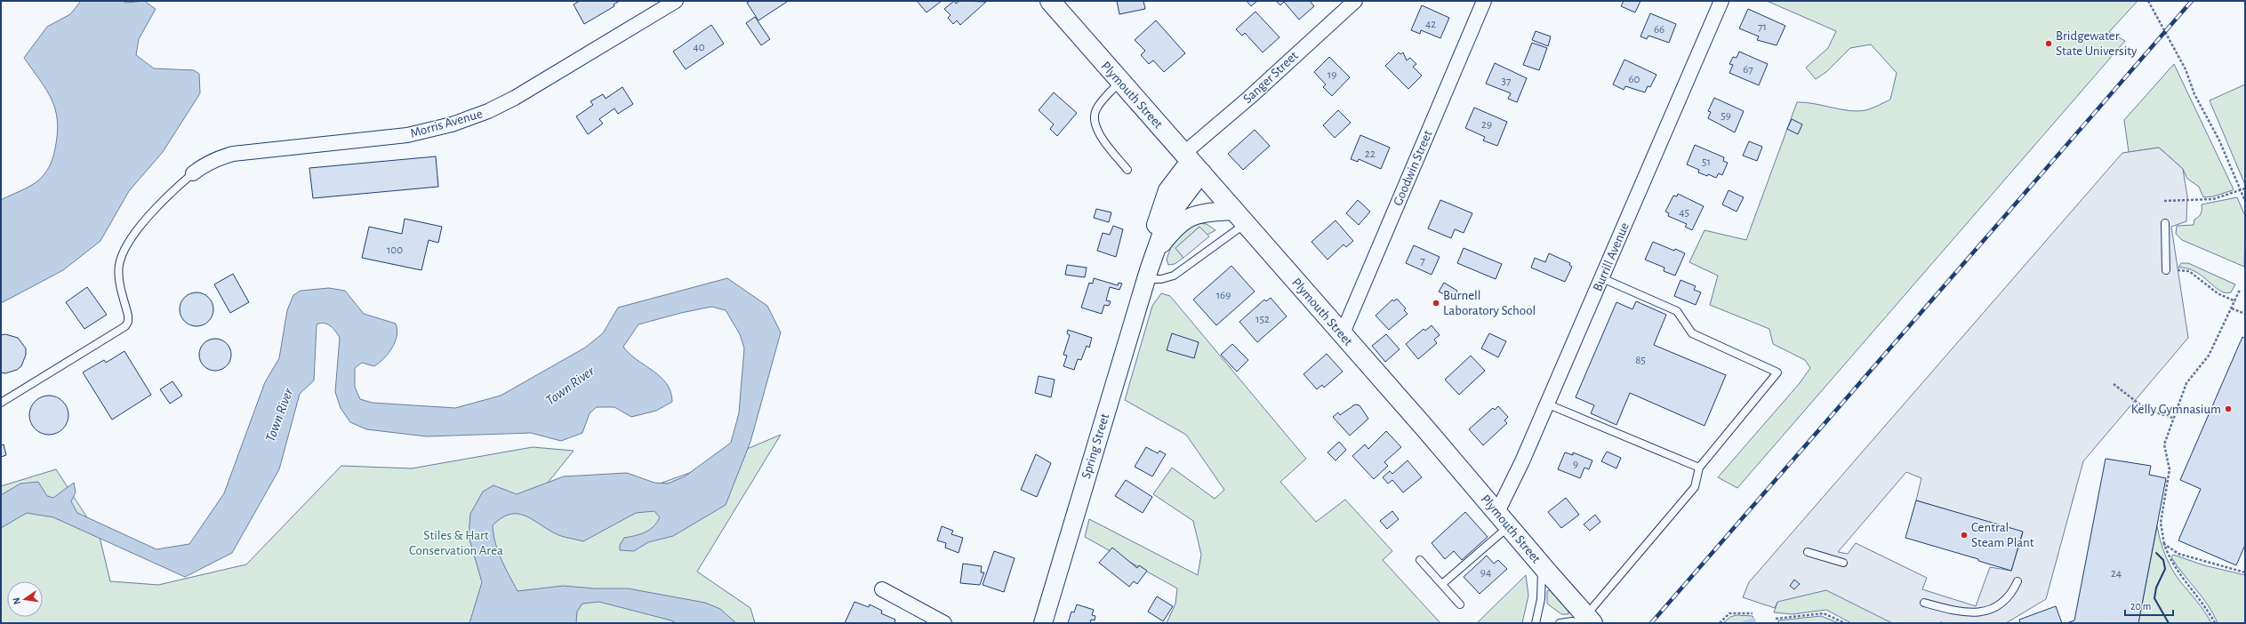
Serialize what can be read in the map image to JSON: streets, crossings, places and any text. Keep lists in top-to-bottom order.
{
  "streets": {
    "main road": ["Plymouth Street"],
    "street": [
      "Sanger Street",
      "Morris Avenue",
      "Goodwin Street",
      "Burrill Avenue",
      "Spring Street"
    ]
  },
  "crossings": [
    ["Sanger Street", "Plymouth Street"],
    ["Sanger Street", "Spring Street"],
    ["Plymouth Street", "Goodwin Street"],
    ["Plymouth Street", "Burrill Avenue"],
    ["Plymouth Street", "Spring Street"]
  ],
  "water": ["Town River"],
  "parks": ["Stiles & Hart Conservation Area"],
  "places": [
    "Bridgewater State University",
    "Burnell Laboratory School",
    "Kelly Gymnasium",
    "Central Steam Plant"
  ],
  "house_numbers": [
    "42",
    "71",
    "66",
    "40",
    "67",
    "19",
    "60",
    "37",
    "59",
    "29",
    "22",
    "51",
    "45",
    "100",
    "7",
    "169",
    "152",
    "85",
    "9",
    "94",
    "24"
  ],
  "scale_bar": "20 m",
  "north": "left"
}
